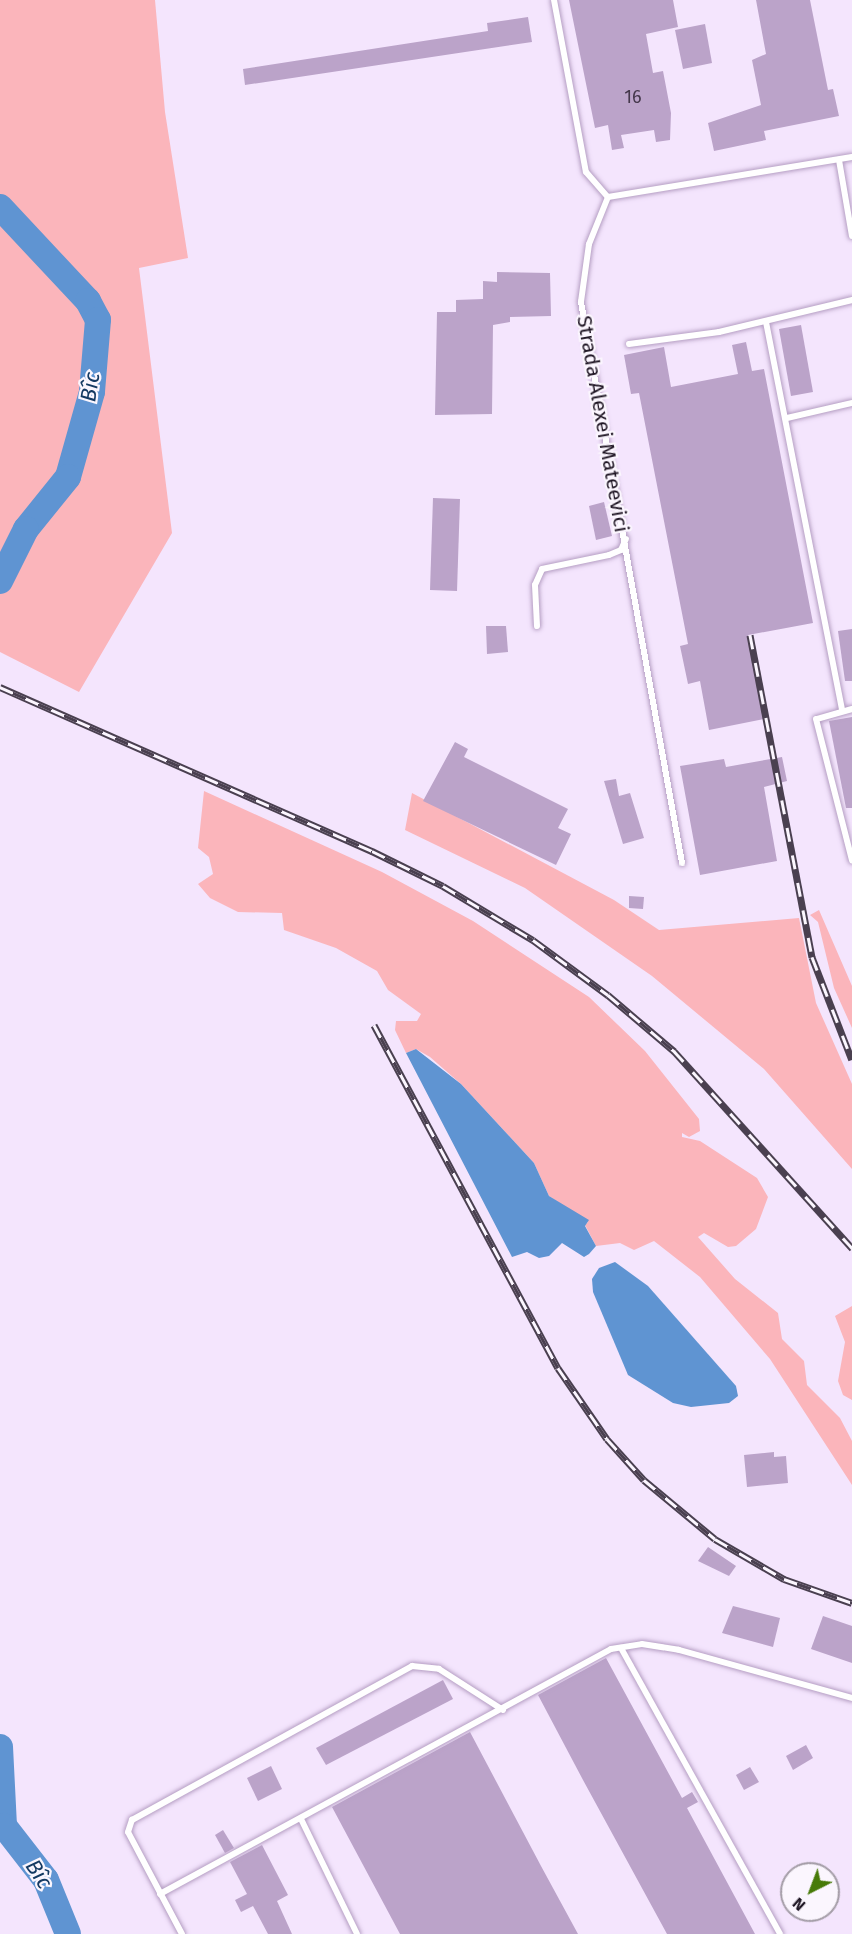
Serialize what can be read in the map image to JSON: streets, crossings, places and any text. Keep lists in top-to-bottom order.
{
  "streets": {
    "lane": ["Strada Alexei Mateevici"]
  },
  "water": ["Bîc"],
  "house_numbers": ["16"],
  "north": "bottom left"
}
